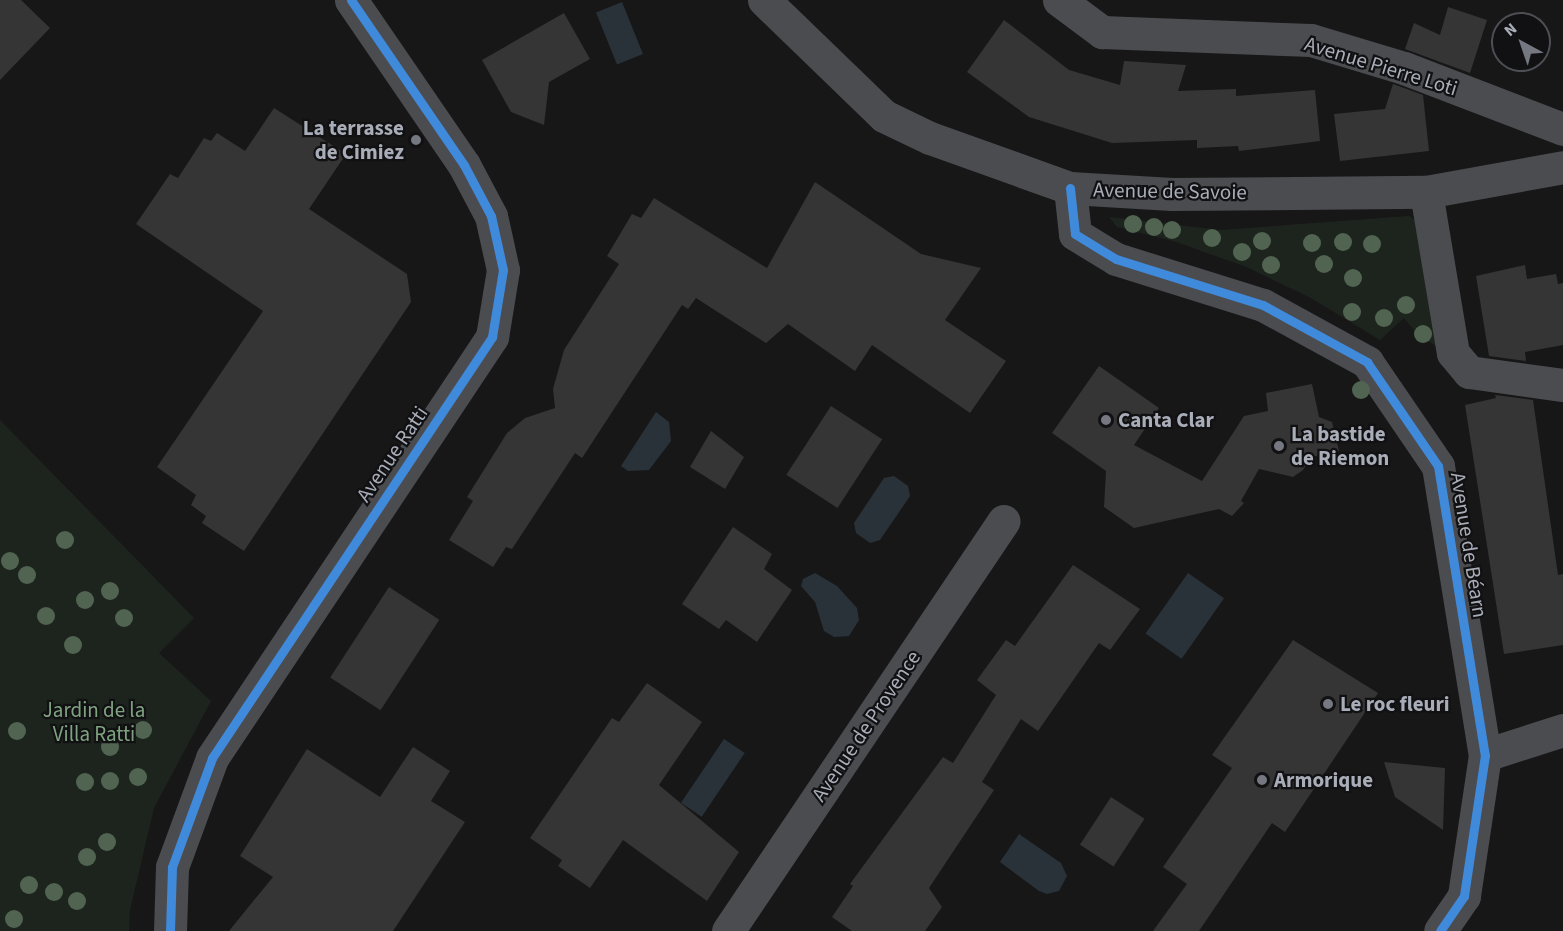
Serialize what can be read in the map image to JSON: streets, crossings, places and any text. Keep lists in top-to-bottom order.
{
  "streets": {
    "street": [
      "Avenue Pierre Loti",
      "Avenue de Savoie",
      "Avenue Ratti",
      "Avenue de Béarn",
      "Avenue de Provence"
    ]
  },
  "crossings": [
    ["Avenue de Savoie", "Avenue de Béarn"]
  ],
  "parks": ["Jardin de la Villa Ratti"],
  "places": [
    "La terrasse de Cimiez",
    "Canta Clar",
    "La bastide de Riemon",
    "Le roc fleuri",
    "Armorique"
  ],
  "north": "top left"
}
